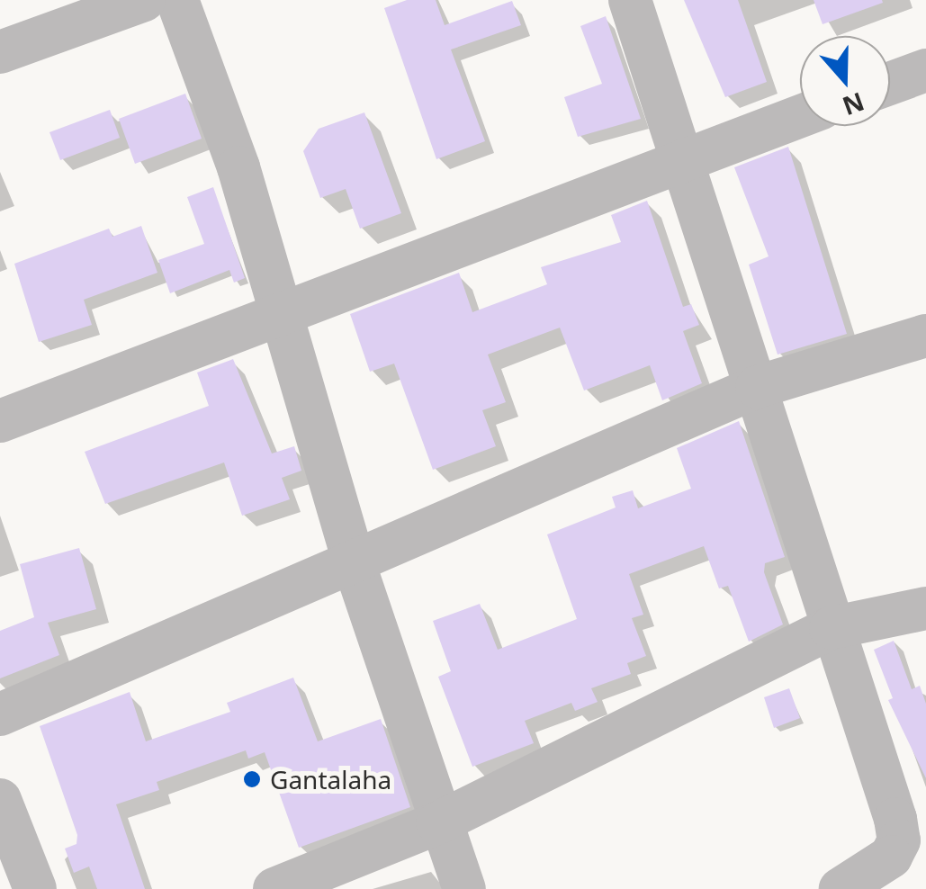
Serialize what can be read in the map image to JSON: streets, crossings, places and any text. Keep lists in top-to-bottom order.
{
  "places": ["Gantalaha"],
  "north": "bottom"
}
